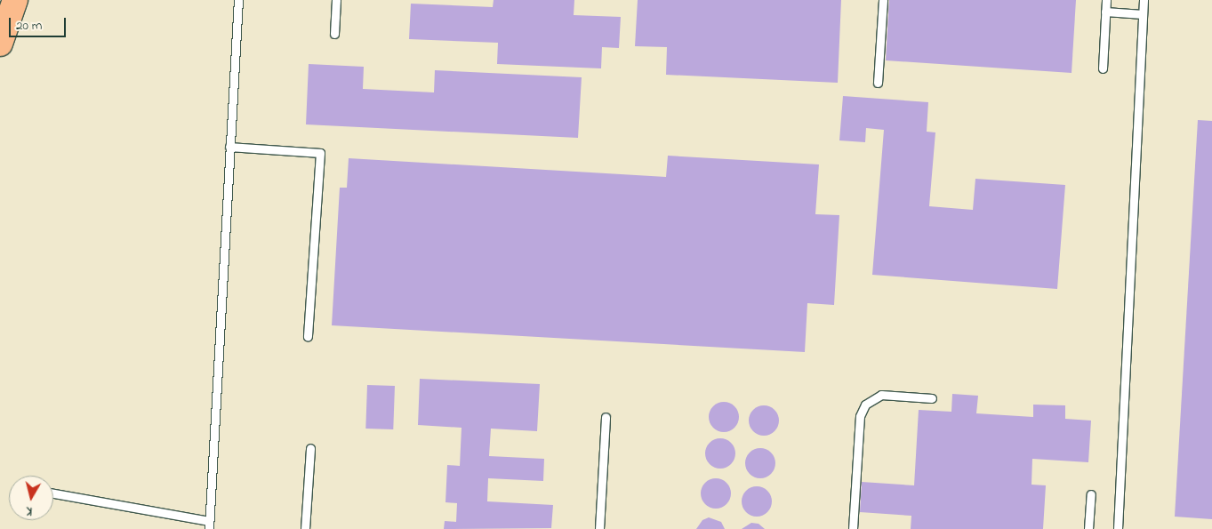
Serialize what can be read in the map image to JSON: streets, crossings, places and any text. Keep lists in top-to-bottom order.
{
  "scale_bar": "20 m",
  "north": "bottom"
}
